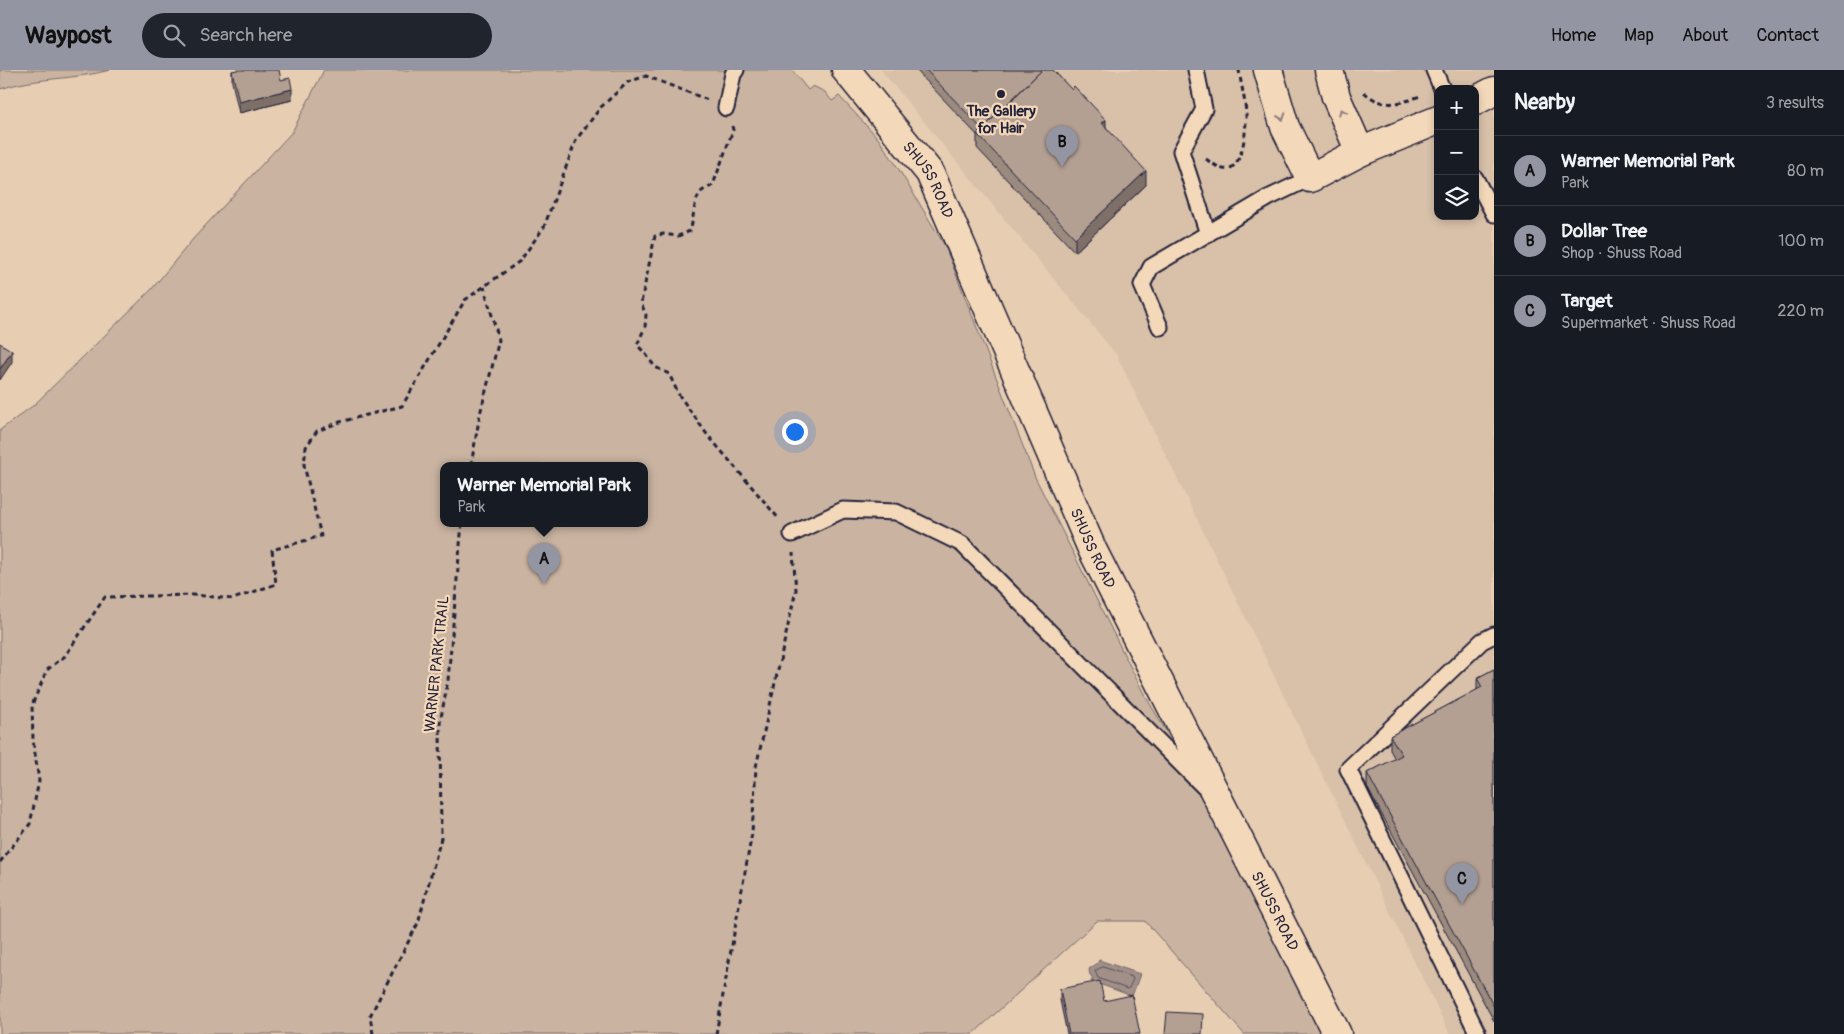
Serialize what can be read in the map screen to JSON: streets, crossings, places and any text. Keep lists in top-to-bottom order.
{
  "streets": {
    "street": ["SHUSS ROAD"],
    "path": ["WARNER PARK TRAIL"]
  },
  "places": ["The Gallery for Hair"],
  "page": {
    "header": "Waypost",
    "search": "Search here",
    "nav": [
      "Home",
      "Map",
      "About",
      "Contact"
    ],
    "heading": ["Nearby", "3 results"],
    "map_buttons": ["+", "−"],
    "pins": ["B", "A", "C"],
    "list": [
      {
        "mark": "A",
        "name": "Warner Memorial Park",
        "note": "Park",
        "value": "80 m"
      },
      {
        "mark": "B",
        "name": "Dollar Tree",
        "note": "Shop · Shuss Road",
        "value": "100 m"
      },
      {
        "mark": "C",
        "name": "Target",
        "note": "Supermarket · Shuss Road",
        "value": "220 m"
      }
    ],
    "popup": ["Warner Memorial Park", "Park"]
  }
}
